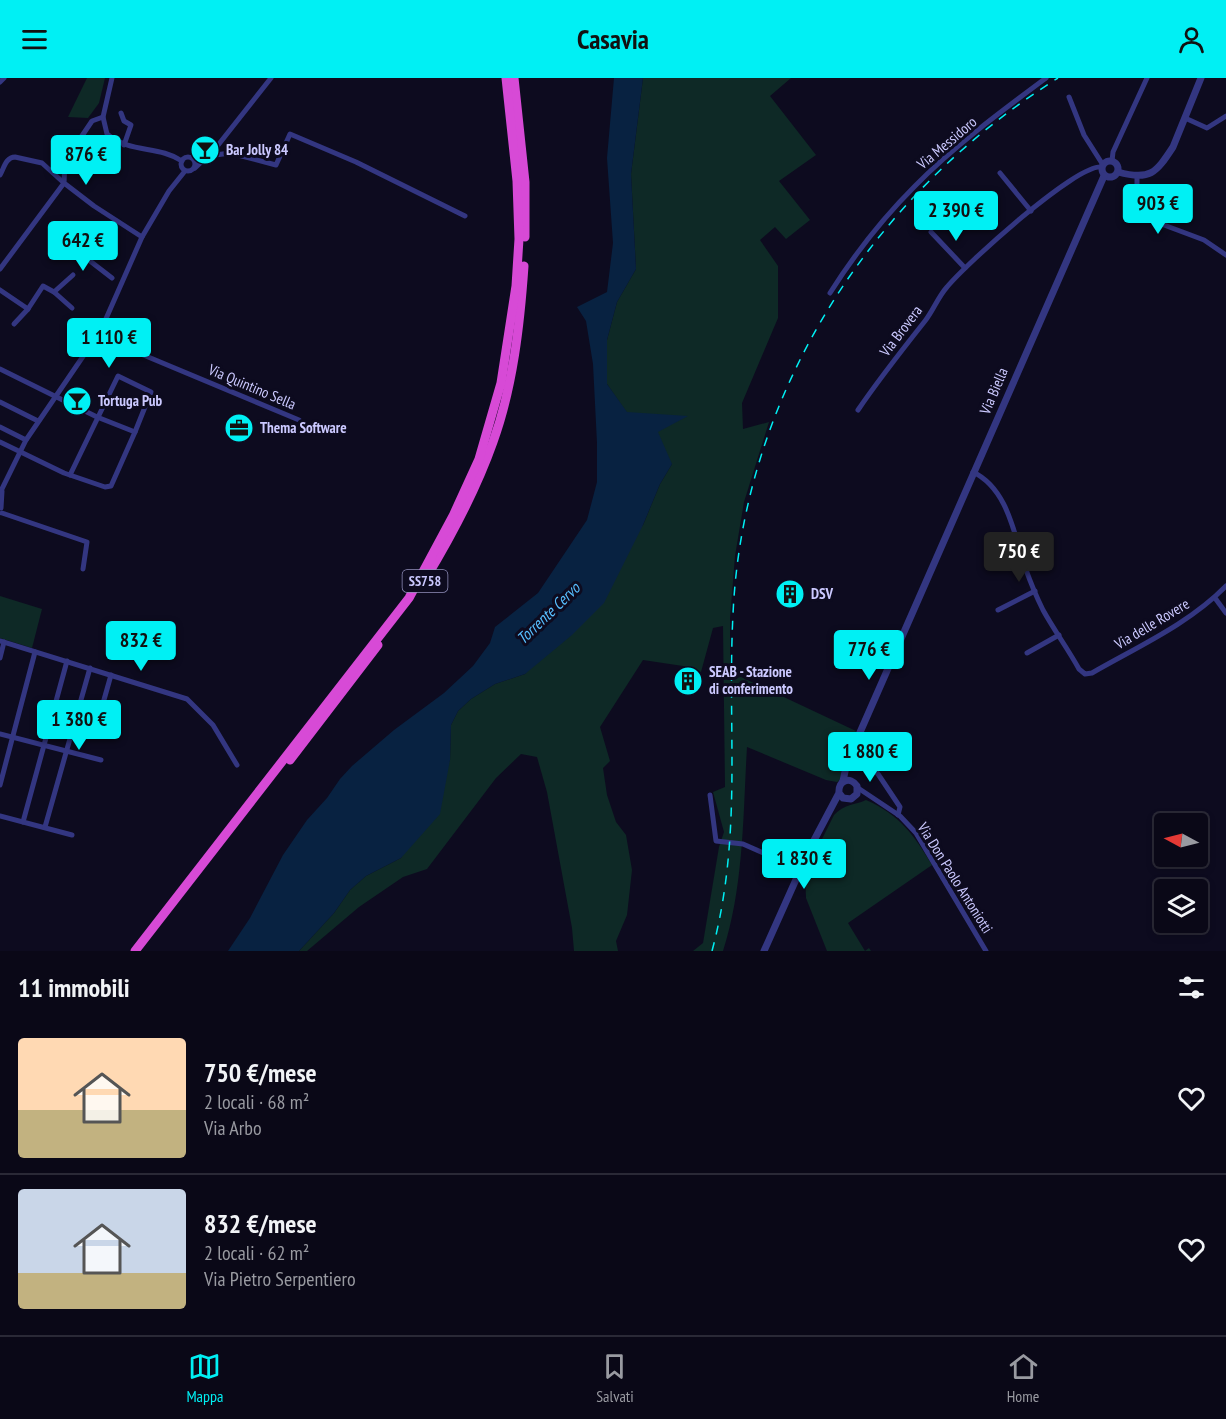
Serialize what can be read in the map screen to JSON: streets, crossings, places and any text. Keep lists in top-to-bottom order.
{
  "streets": {
    "highway": ["SS758"],
    "street": [
      "Via Messidoro",
      "Via Brovera",
      "Via Quintino Sella",
      "Via Biella",
      "Via delle Rovere",
      "Via Don Paolo Antoniotti"
    ]
  },
  "crossings": [
    ["Via Brovera", "Via Biella"],
    ["Via Biella", "Via Don Paolo Antoniotti"]
  ],
  "water": ["Torrente Cervo"],
  "places": {
    "bar": ["Bar Jolly 84", "Tortuga Pub"],
    "office": ["Thema Software"],
    "building": ["DSV", "SEAB - Stazione di conferimento"]
  },
  "north": "left",
  "page": {
    "header": "Casavia",
    "price": [
      "876 €",
      "903 €",
      "2 390 €",
      "642 €",
      "1 110 €",
      "750 €",
      "832 €",
      "776 €",
      "1 380 €",
      "1 880 €",
      "1 830 €"
    ],
    "heading": "11 immobili",
    "list": [
      {
        "name": "750 €/mese",
        "note": "2 locali · 68 m² · Via Arbo"
      },
      {
        "name": "832 €/mese",
        "note": "2 locali · 62 m² · Via Pietro Serpentiero"
      }
    ],
    "tabs": ["Mappa", "Salvati", "Home"]
  }
}
